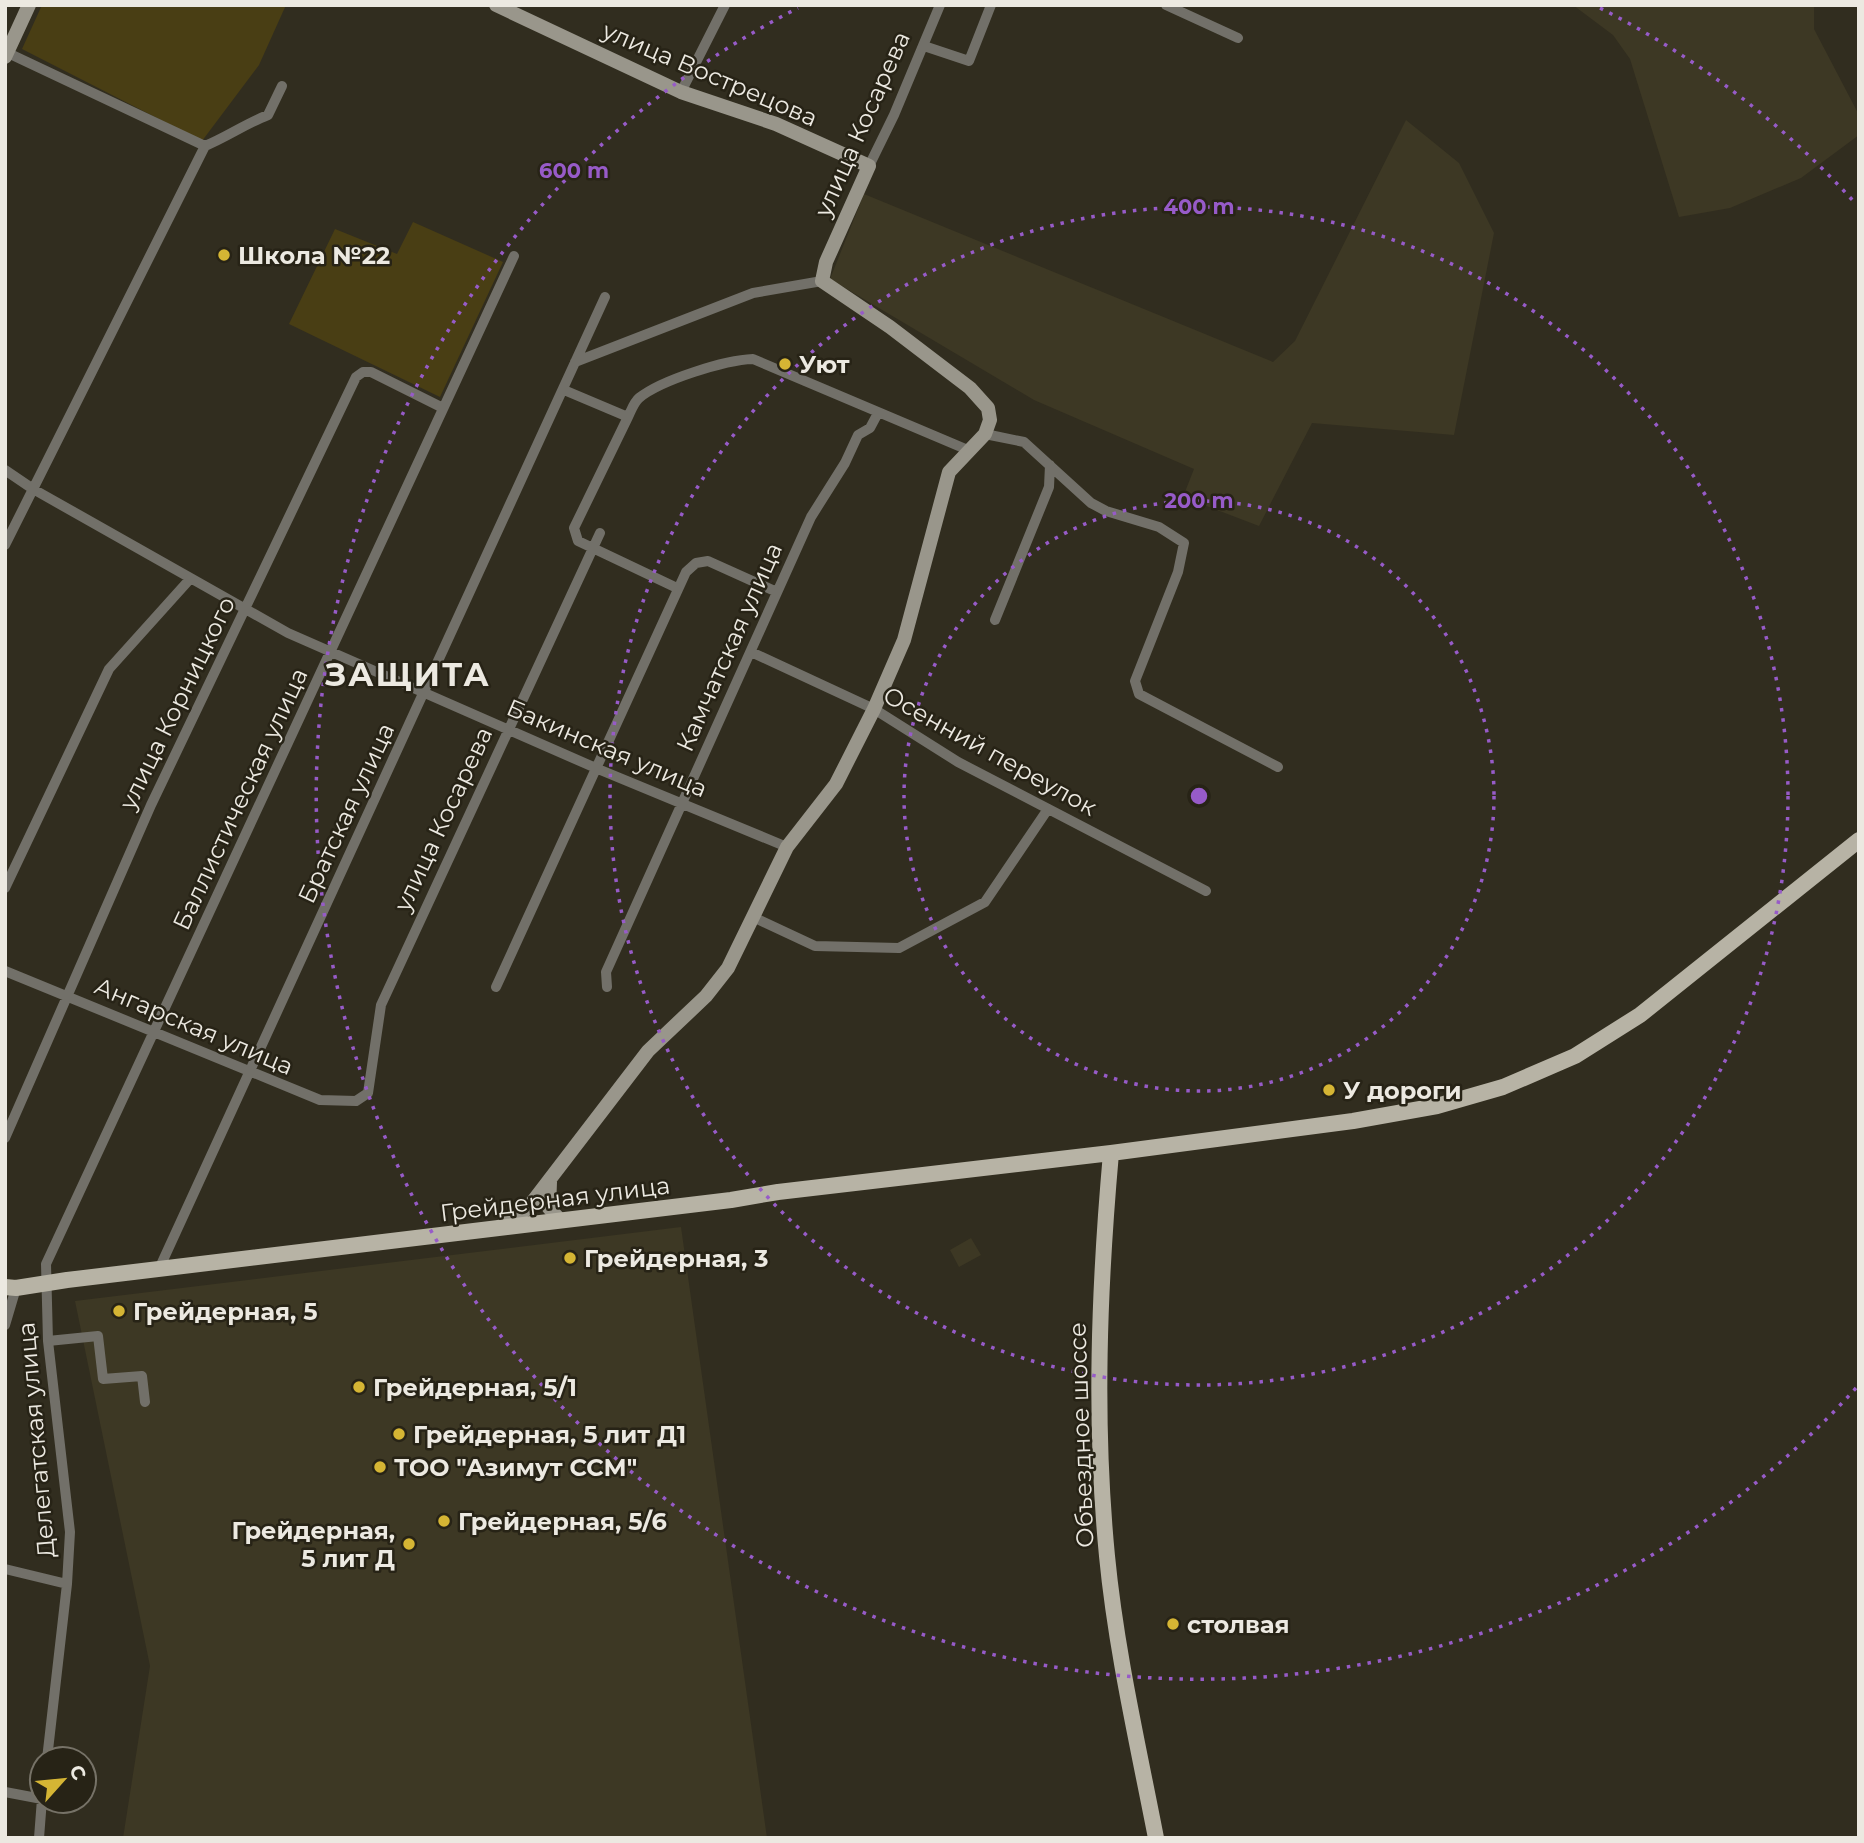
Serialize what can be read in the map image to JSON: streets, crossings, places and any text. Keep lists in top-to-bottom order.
{
  "streets": {
    "main road": ["Грейдерная улица", "Объездное шоссе"],
    "street": [
      "улица Вострецова",
      "улица Косарева",
      "Камчатская улица",
      "улица Корницкого",
      "Бакинская улица",
      "Осенний переулок",
      "Баллистическая улица",
      "Братская улица",
      "Ангарская улица",
      "Делегатская улица"
    ]
  },
  "crossings": [
    ["улица Вострецова", "улица Косарева"],
    ["улица Косарева", "Бакинская улица"],
    ["улица Косарева", "Ангарская улица"],
    ["Камчатская улица", "Бакинская улица"],
    ["Камчатская улица", "Осенний переулок"],
    ["улица Корницкого", "Бакинская улица"],
    ["улица Корницкого", "Баллистическая улица"],
    ["улица Корницкого", "Ангарская улица"],
    ["Бакинская улица", "Баллистическая улица"],
    ["Бакинская улица", "Братская улица"],
    ["Баллистическая улица", "Ангарская улица"],
    ["Баллистическая улица", "Грейдерная улица"],
    ["Баллистическая улица", "Делегатская улица"],
    ["Братская улица", "Ангарская улица"],
    ["Братская улица", "Грейдерная улица"],
    ["Грейдерная улица", "Объездное шоссе"],
    ["Грейдерная улица", "Делегатская улица"]
  ],
  "districts": ["ЗАЩИТА"],
  "places": [
    "Школа №22",
    "Уют",
    "У дороги",
    "Грейдерная, 3",
    "Грейдерная, 5",
    "Грейдерная, 5/1",
    "Грейдерная, 5 лит Д1",
    "ТОО \"Азимут ССМ\"",
    "Грейдерная, 5/6",
    "Грейдерная, 5 лит Д",
    "столвая"
  ],
  "north": "top right",
  "rings": ["600 m", "400 m", "200 m"]
}
